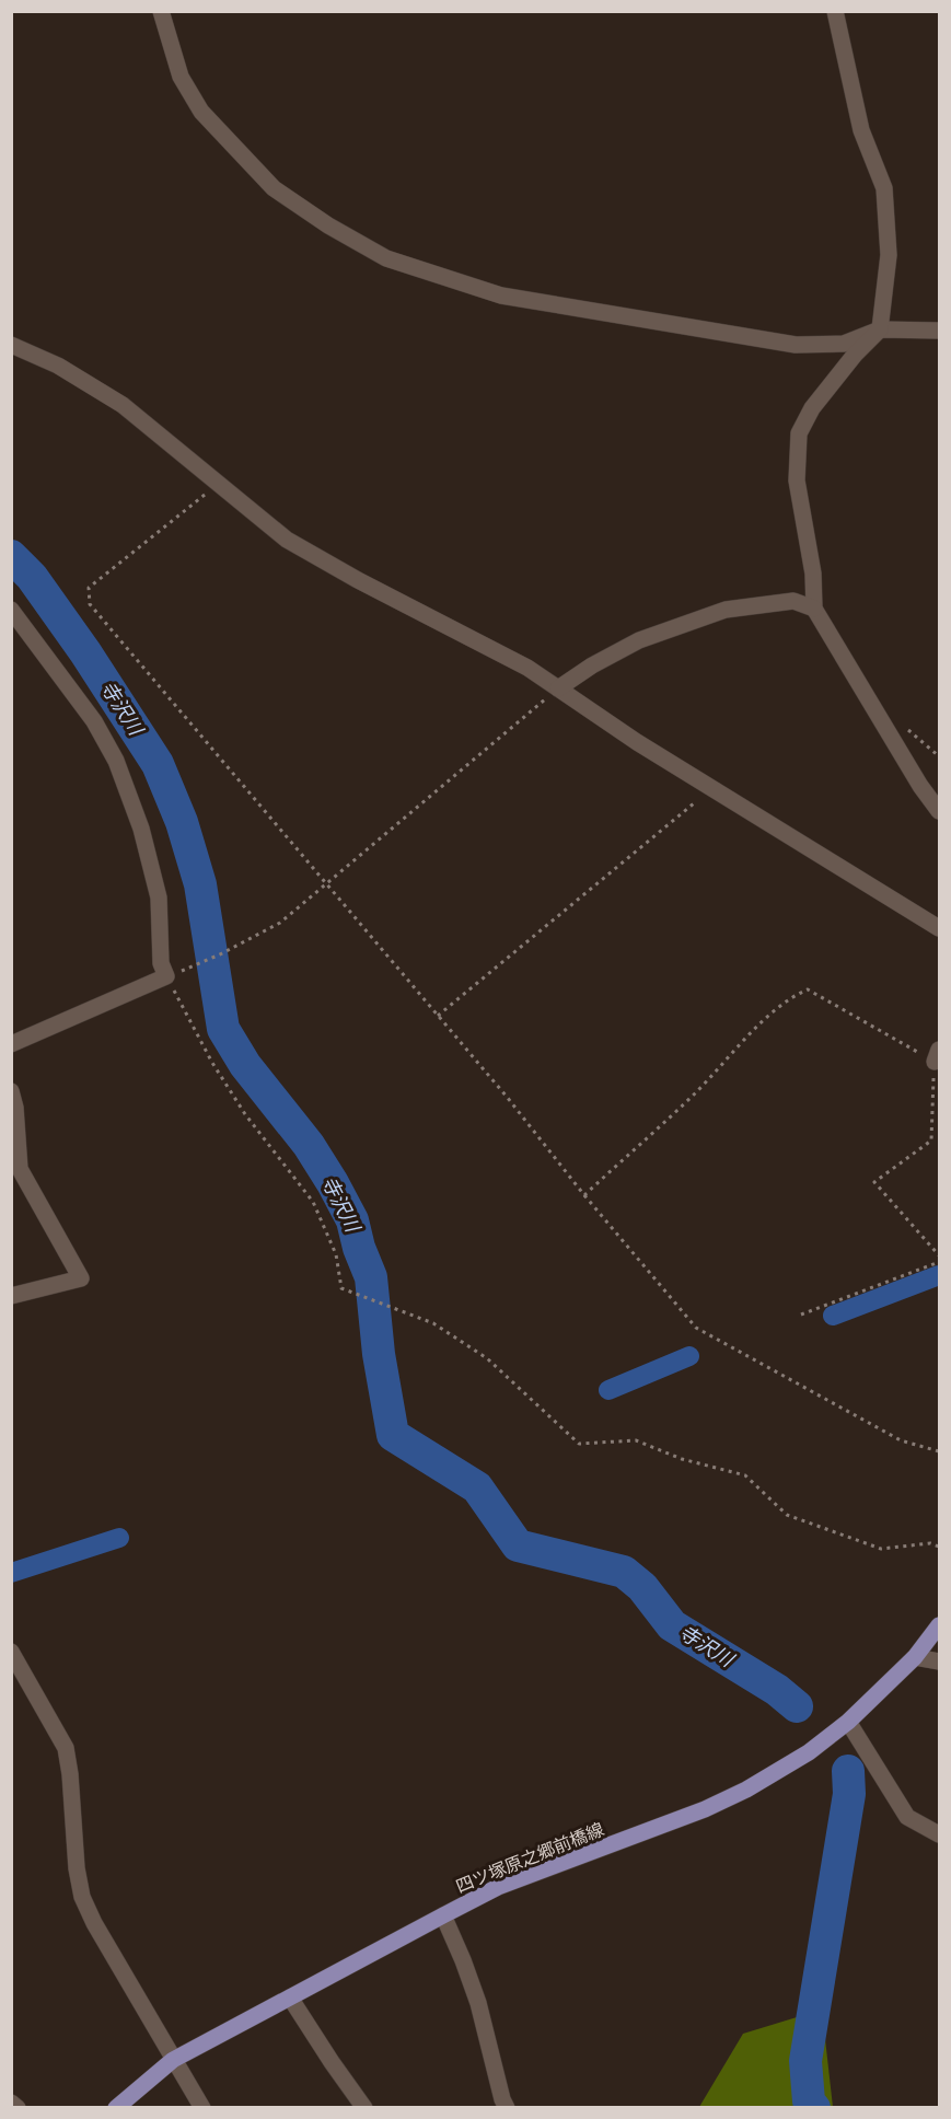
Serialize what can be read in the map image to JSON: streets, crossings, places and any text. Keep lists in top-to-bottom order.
{
  "streets": {
    "main road": ["四ツ塚原之郷前橋線"]
  },
  "water": ["寺沢川"]
}
